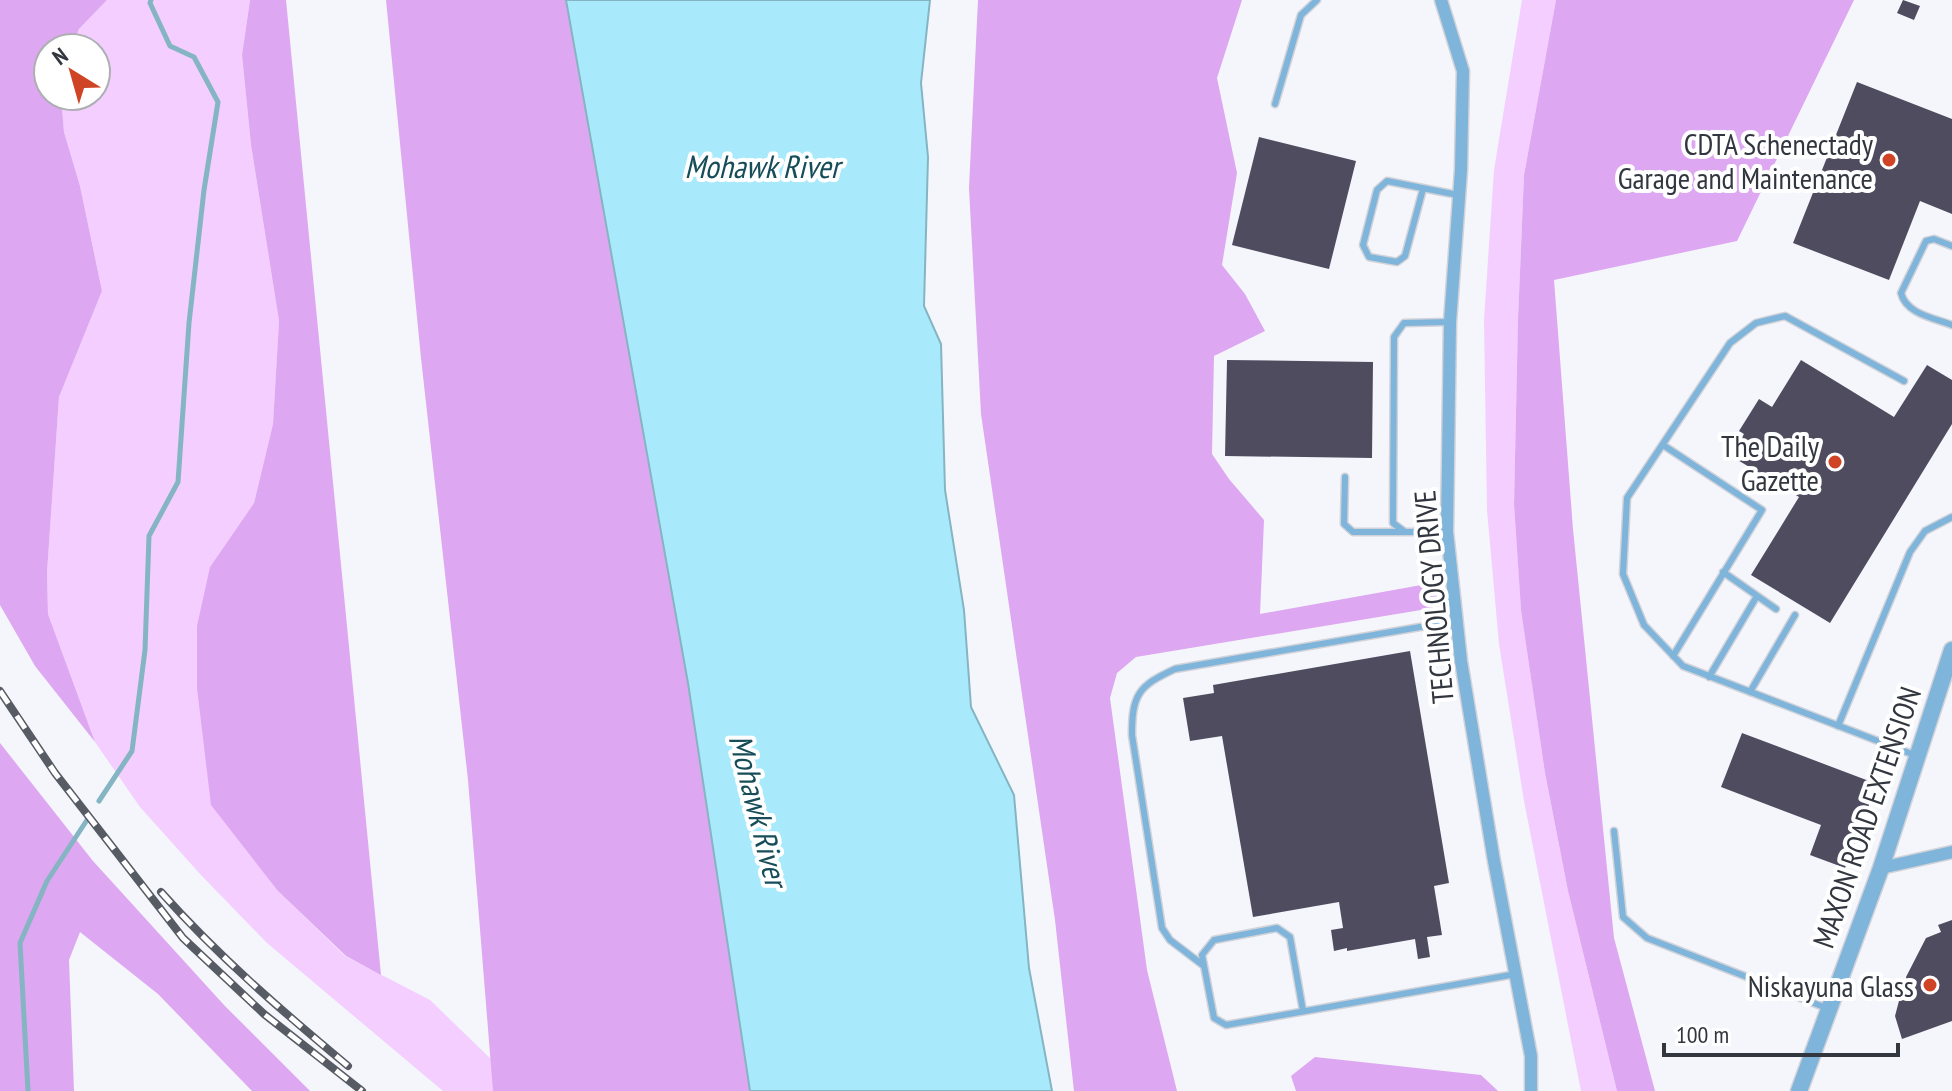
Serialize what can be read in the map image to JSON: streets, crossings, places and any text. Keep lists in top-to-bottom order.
{
  "streets": {
    "street": ["TECHNOLOGY DRIVE", "MAXON ROAD EXTENSION"]
  },
  "water": ["Mohawk River"],
  "places": ["CDTA Schenectady Garage and Maintenance", "The Daily Gazette", "Niskayuna Glass"],
  "scale_bar": "100 m",
  "north": "top left"
}
